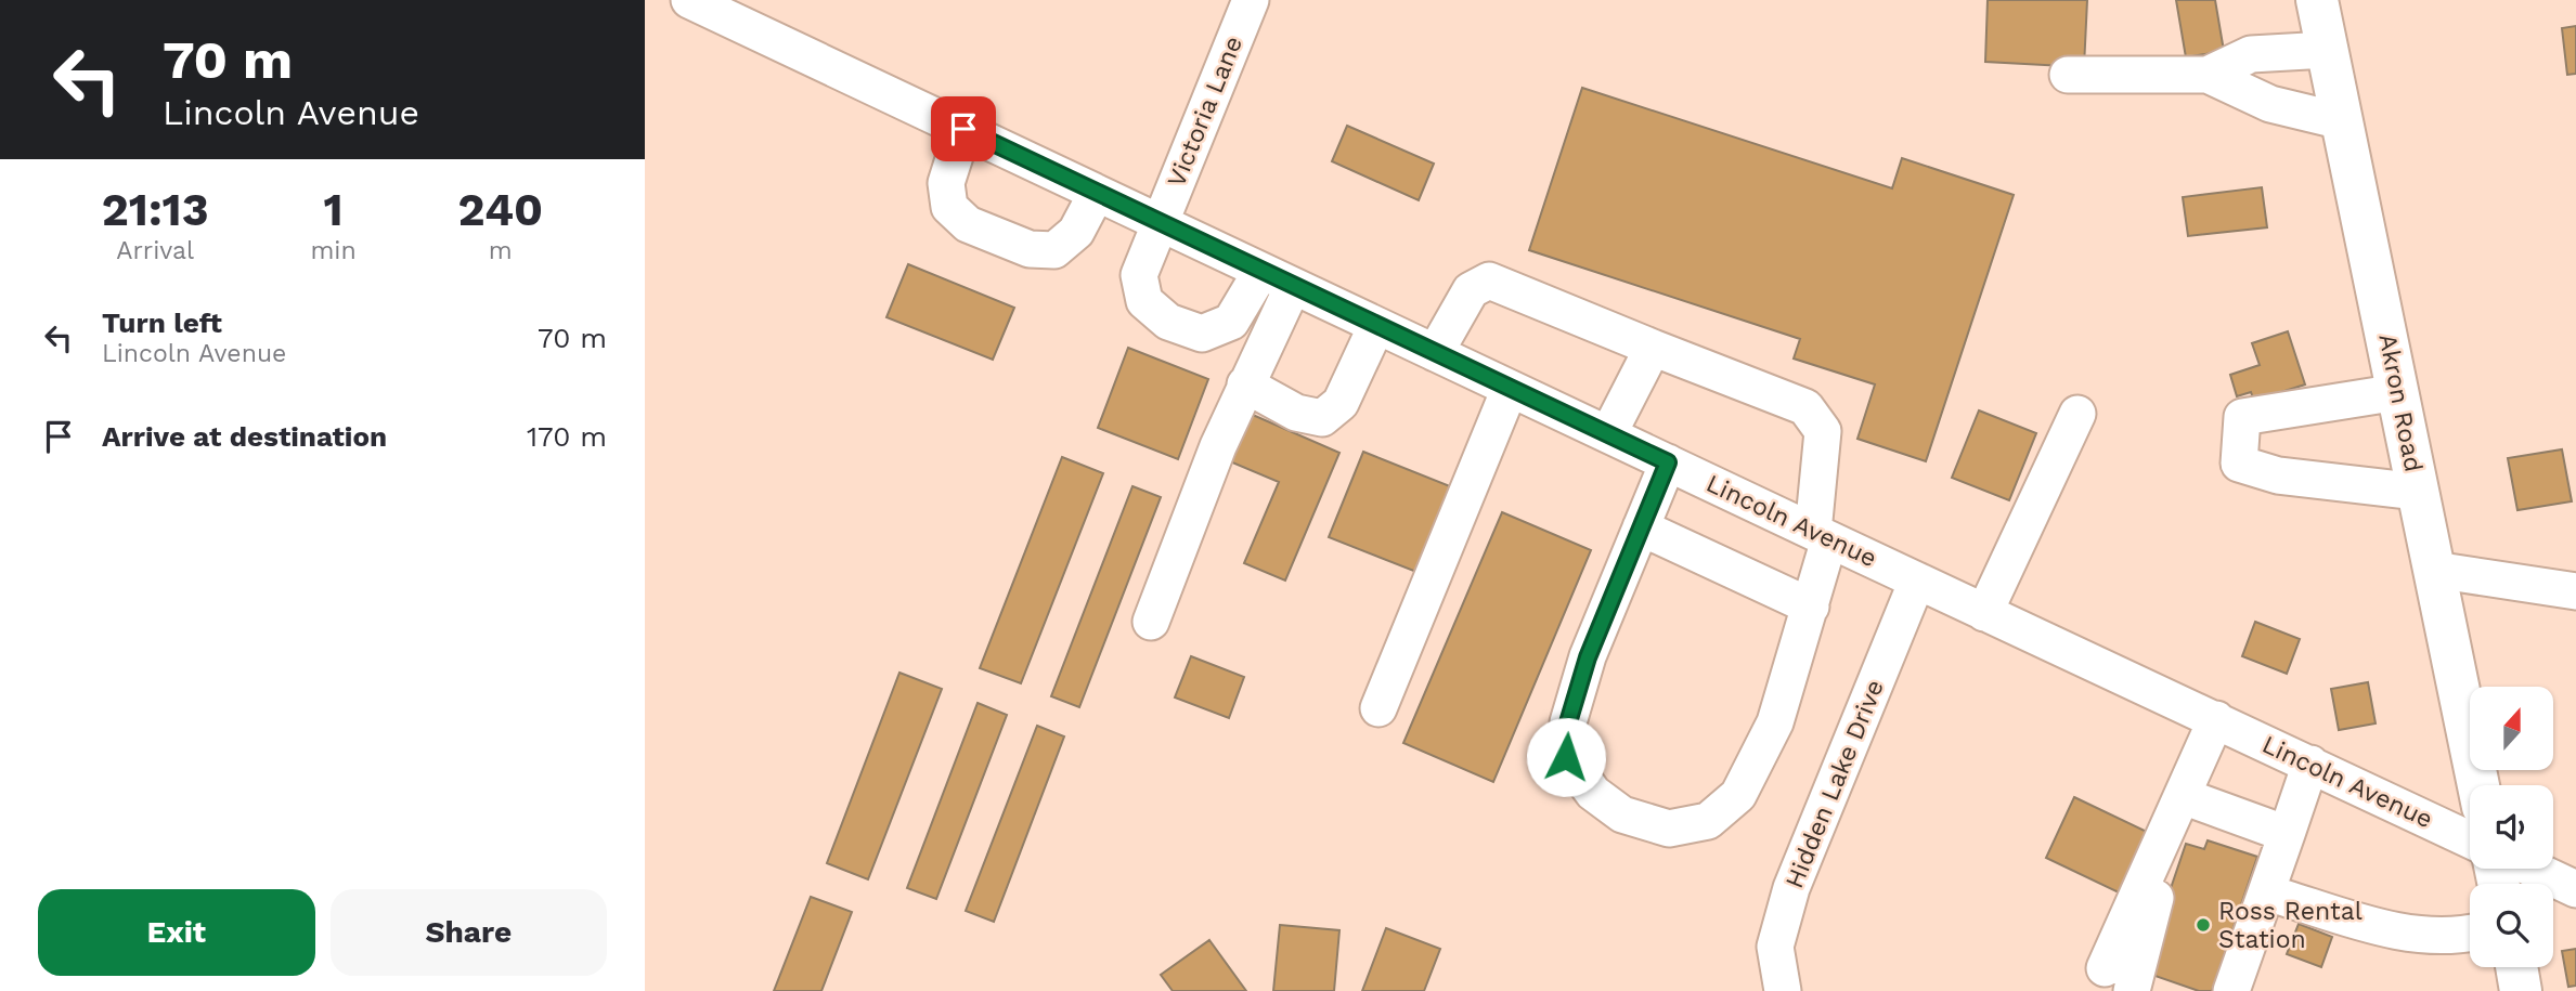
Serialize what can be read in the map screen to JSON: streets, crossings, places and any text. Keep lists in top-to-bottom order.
{
  "streets": {
    "main road": ["Akron Road"],
    "street": ["Victoria Lane", "Lincoln Avenue", "Hidden Lake Drive"]
  },
  "crossings": [
    ["Victoria Lane", "Lincoln Avenue"],
    ["Lincoln Avenue", "Hidden Lake Drive"]
  ],
  "places": ["Ross Rental Station"],
  "north": "top",
  "page": {
    "turn": ["70 m", "Lincoln Avenue"],
    "eta": [
      "21:13",
      "Arrival",
      "1",
      "min",
      "240",
      "m"
    ],
    "list": [
      {
        "name": "Turn left",
        "note": "Lincoln Avenue",
        "value": "70 m"
      },
      {
        "name": "Arrive at destination",
        "value": "170 m"
      }
    ],
    "buttons": ["Exit", "Share"]
  }
}
